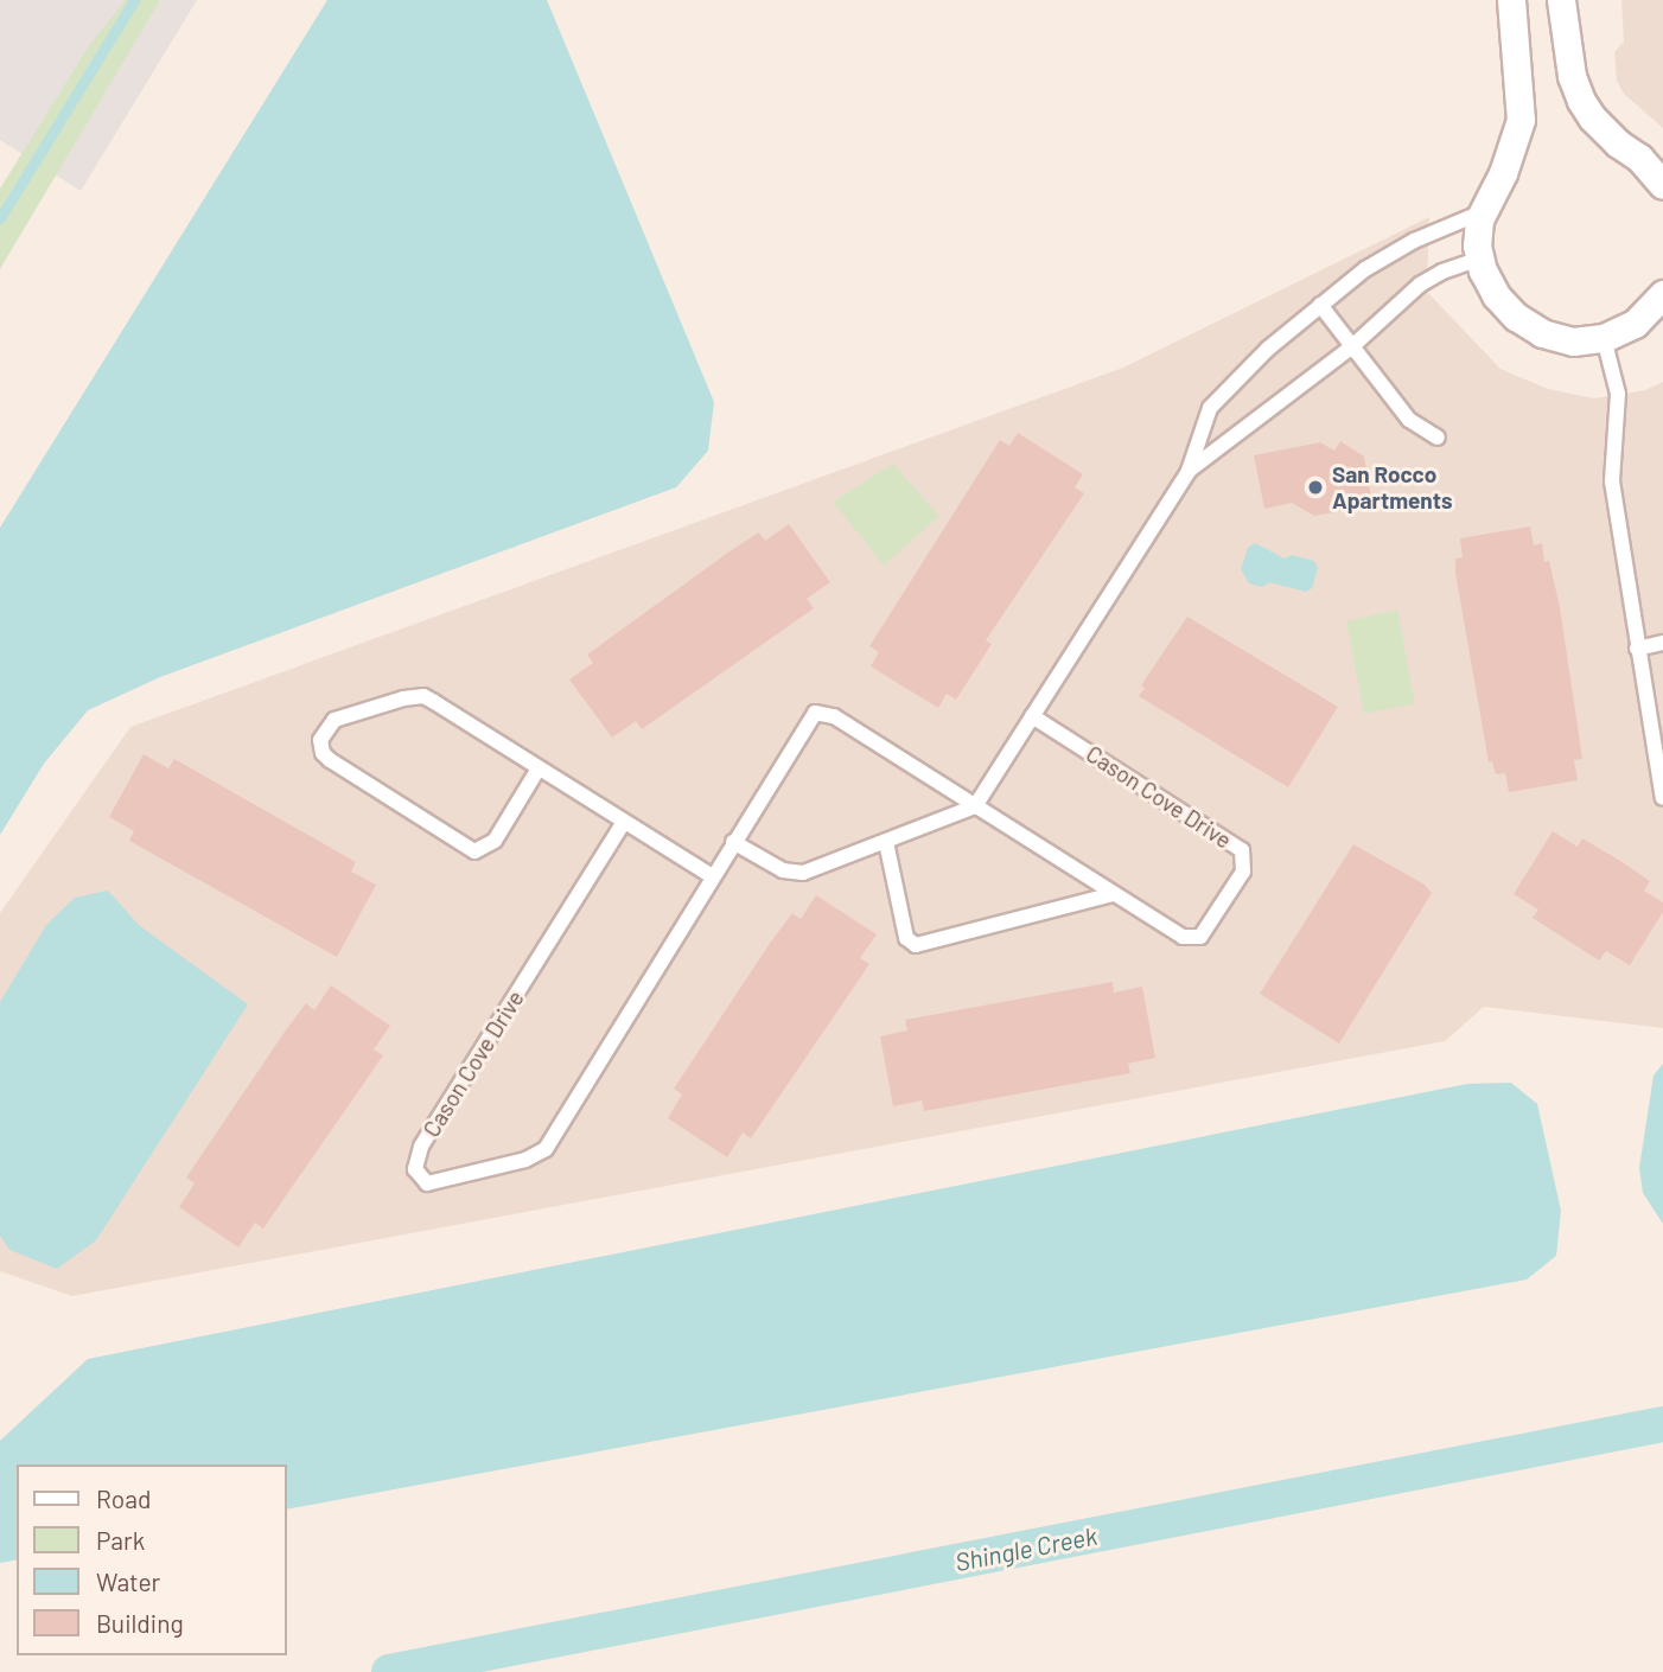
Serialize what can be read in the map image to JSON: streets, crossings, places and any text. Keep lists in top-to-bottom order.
{
  "streets": {
    "lane": ["Cason Cove Drive"]
  },
  "water": ["Shingle Creek"],
  "places": ["San Rocco Apartments"],
  "legend": [
    "Road",
    "Park",
    "Water",
    "Building"
  ]
}
